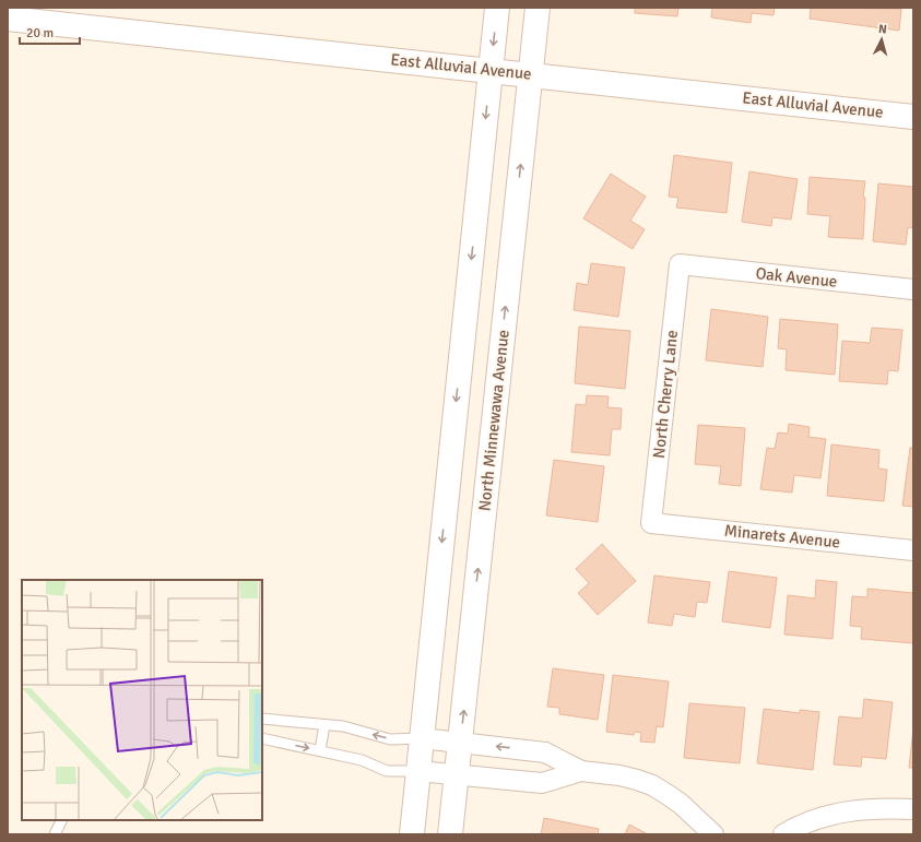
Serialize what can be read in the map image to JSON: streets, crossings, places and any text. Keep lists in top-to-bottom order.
{
  "streets": {
    "main road": ["East Alluvial Avenue", "North Minnewawa Avenue"],
    "street": ["Oak Avenue", "North Cherry Lane", "Minarets Avenue"]
  },
  "crossings": [
    ["East Alluvial Avenue", "North Minnewawa Avenue"],
    ["Oak Avenue", "North Cherry Lane"],
    ["North Cherry Lane", "Minarets Avenue"]
  ],
  "scale_bar": "20 m",
  "north": "top"
}
